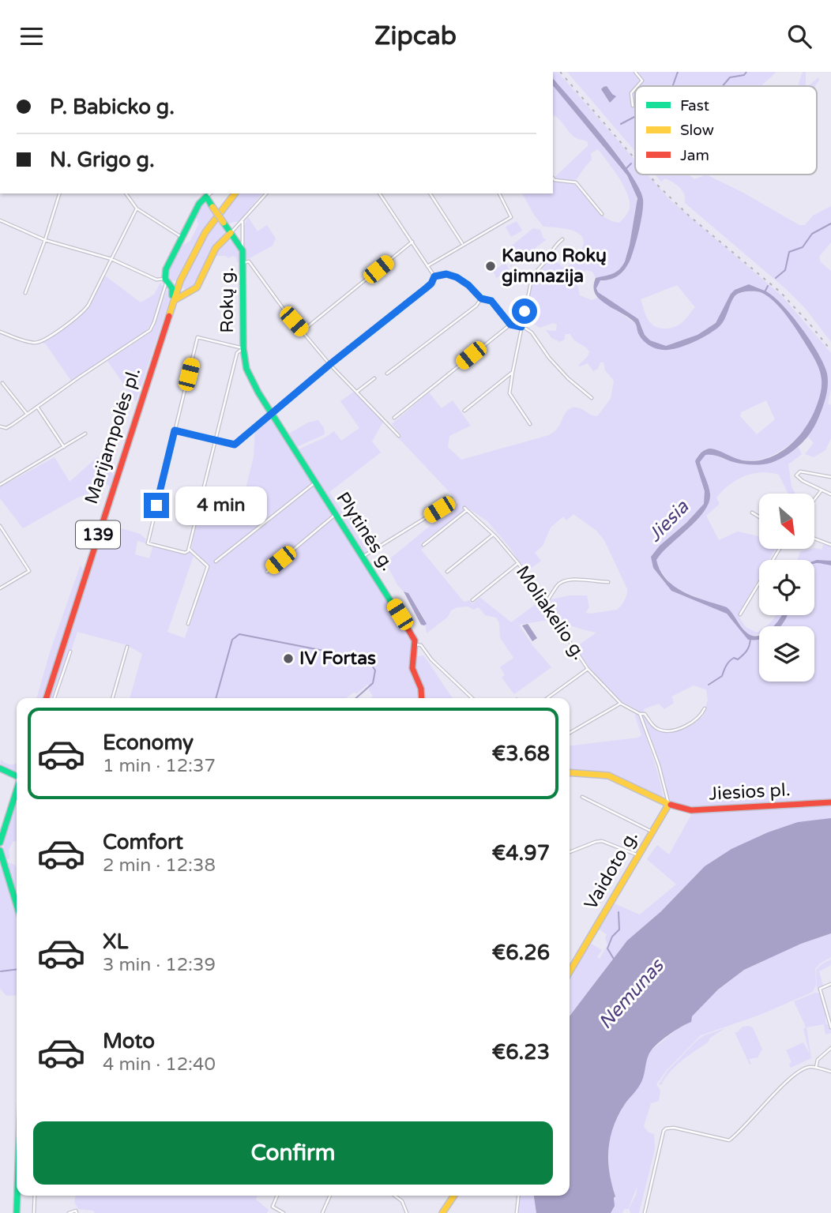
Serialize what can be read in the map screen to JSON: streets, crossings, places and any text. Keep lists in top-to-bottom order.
{
  "streets": {
    "main road": [
      "Rokų g.",
      "Marijampolės pl.",
      "Plytinės g.",
      "139",
      "Jiesios pl.",
      "Vaidoto g."
    ],
    "street": ["Moliakelio g."]
  },
  "crossings": [
    ["Rokų g.", "Plytinės g."],
    ["Jiesios pl.", "Vaidoto g."]
  ],
  "water": ["Jiesia", "Nemunas"],
  "places": ["Kauno Rokų gimnazija", "IV Fortas"],
  "legend": ["Fast", "Slow", "Jam"],
  "north": "bottom right",
  "page": {
    "header": "Zipcab",
    "banner": ["P. Babicko g.", "N. Grigo g."],
    "bubble": "4 min",
    "list": [
      {
        "name": "Economy",
        "note": "1 min · 12:37",
        "value": "€3.68"
      },
      {
        "name": "Comfort",
        "note": "2 min · 12:38",
        "value": "€4.97"
      },
      {
        "name": "XL",
        "note": "3 min · 12:39",
        "value": "€6.26"
      },
      {
        "name": "Moto",
        "note": "4 min · 12:40",
        "value": "€6.23"
      }
    ],
    "buttons": "Confirm"
  }
}
